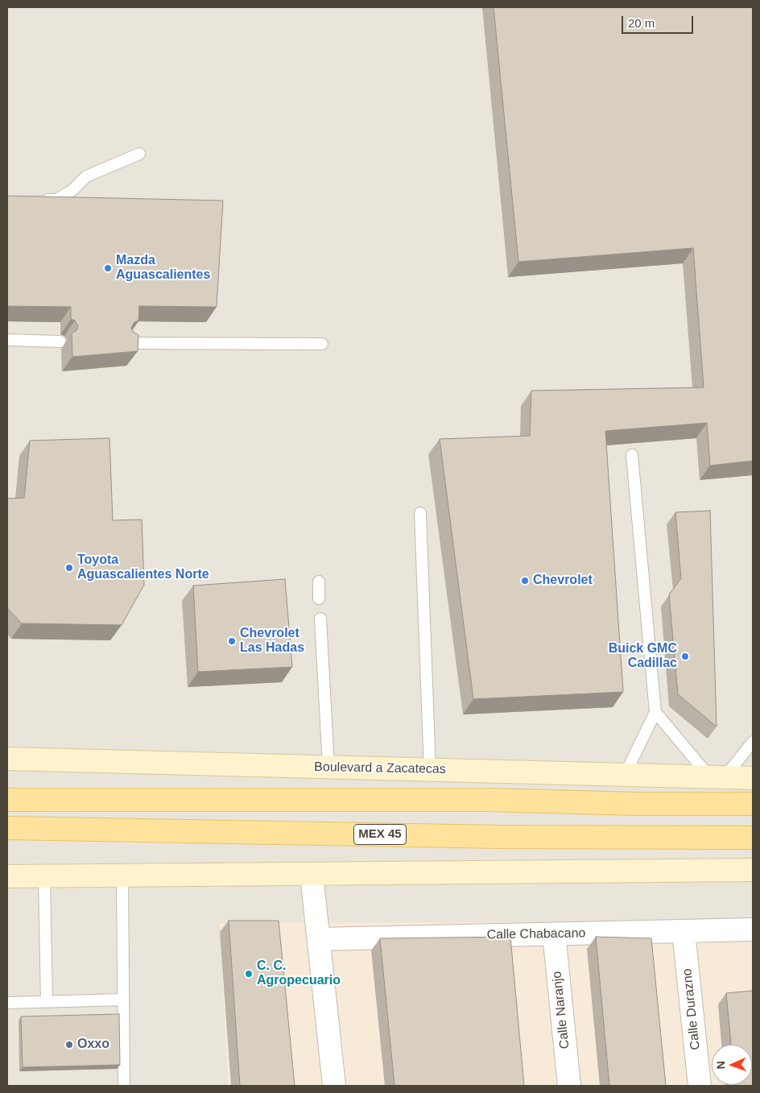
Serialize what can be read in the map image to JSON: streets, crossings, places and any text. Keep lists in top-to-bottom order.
{
  "streets": {
    "main road": ["Boulevard a Zacatecas", "MEX 45"],
    "street": ["Calle Chabacano", "Calle Durazno", "Calle Naranjo"]
  },
  "crossings": [
    ["Calle Chabacano", "Calle Durazno"],
    ["Calle Chabacano", "Calle Naranjo"]
  ],
  "places": [
    "Mazda Aguascalientes",
    "Toyota Aguascalientes Norte",
    "Chevrolet",
    "Chevrolet Las Hadas",
    "Buick GMC Cadillac",
    "C. C. Agropecuario",
    "Oxxo"
  ],
  "scale_bar": "20 m",
  "north": "left"
}
